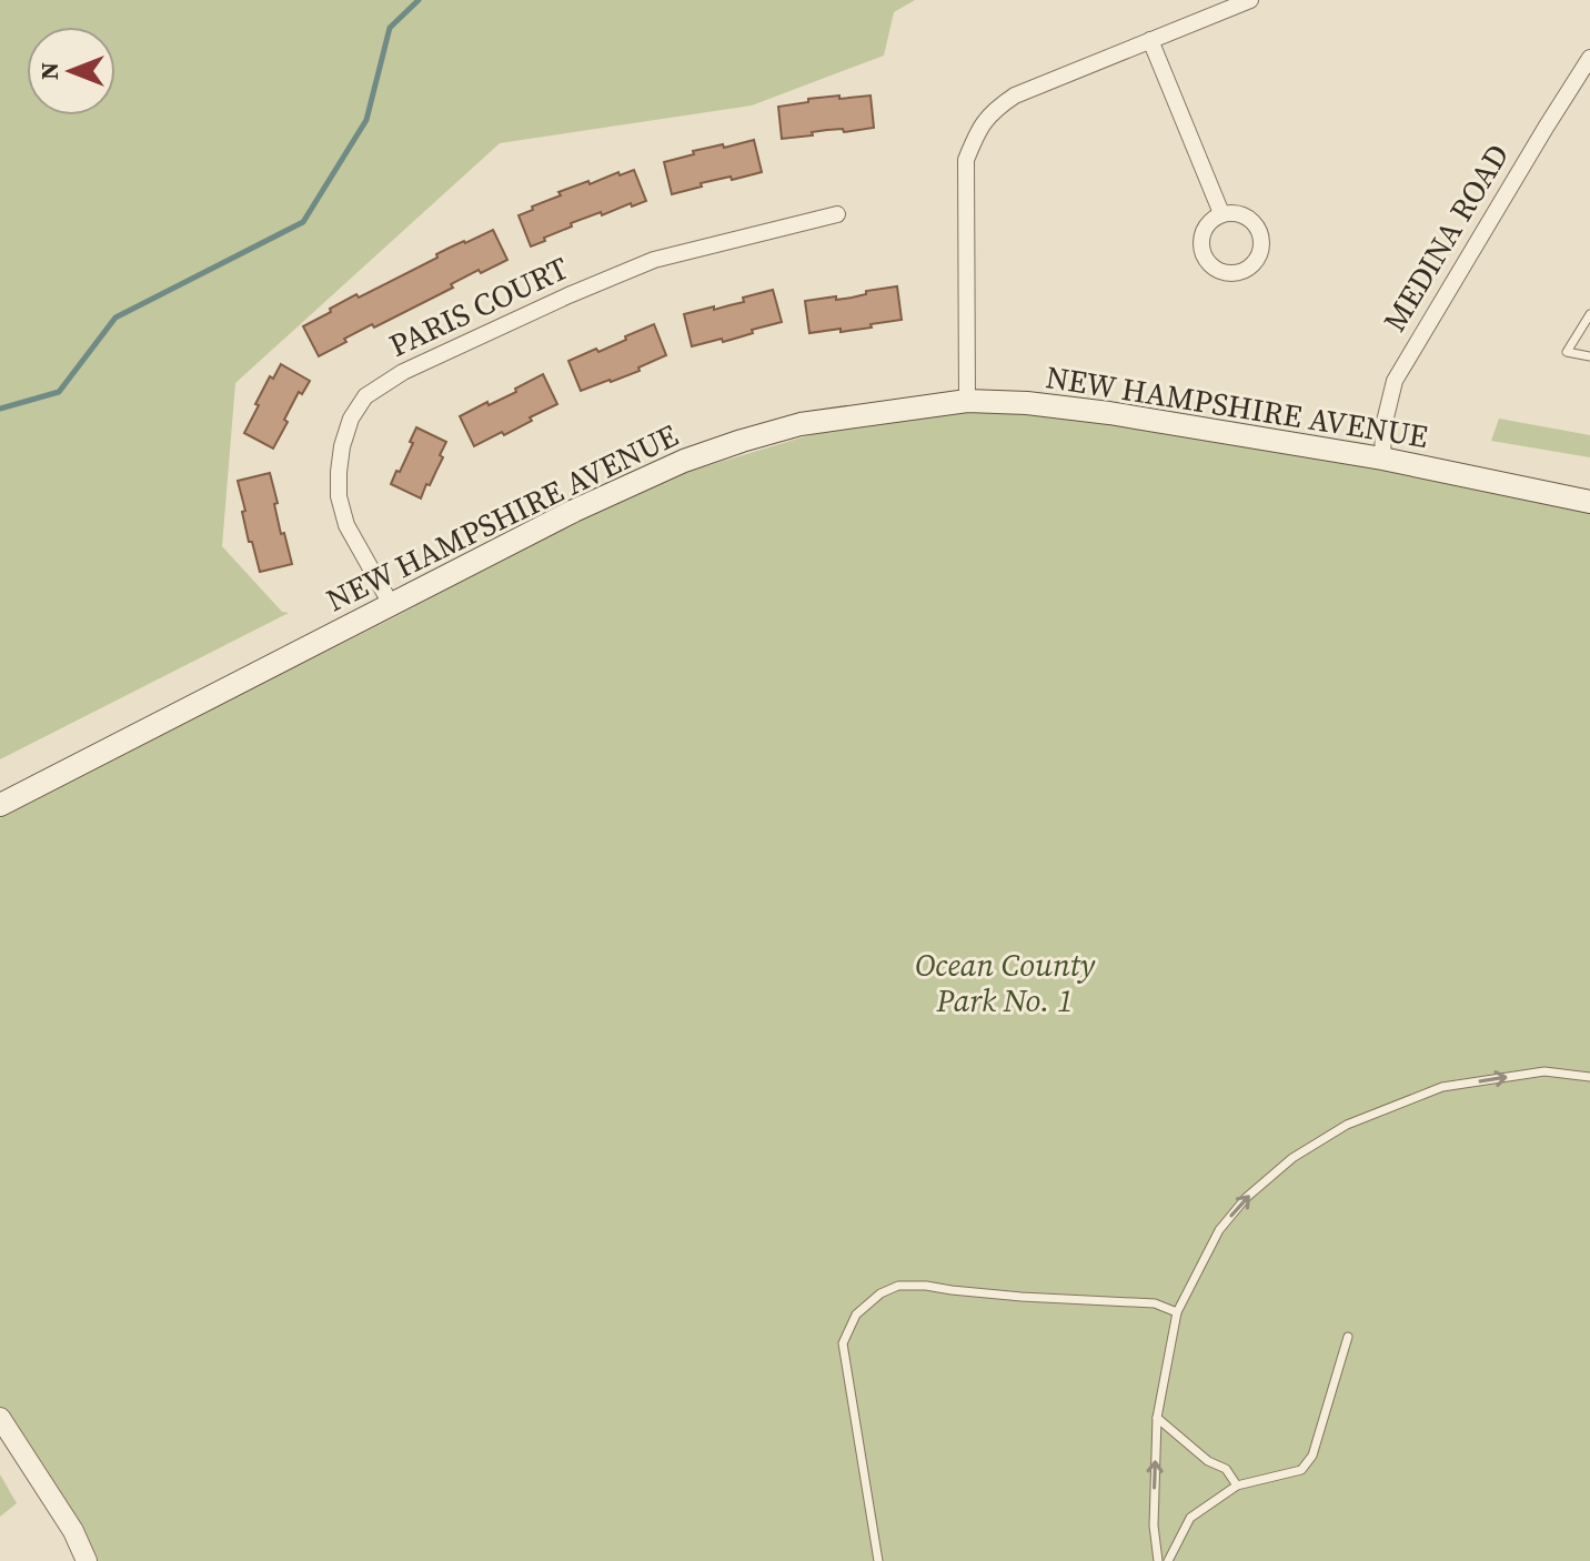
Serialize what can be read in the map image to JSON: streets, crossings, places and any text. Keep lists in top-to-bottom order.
{
  "streets": {
    "main road": ["NEW HAMPSHIRE AVENUE"],
    "street": ["MEDINA ROAD", "PARIS COURT"]
  },
  "crossings": [
    ["MEDINA ROAD", "NEW HAMPSHIRE AVENUE"],
    ["PARIS COURT", "NEW HAMPSHIRE AVENUE"]
  ],
  "parks": ["Ocean County Park No. 1"],
  "north": "left"
}
